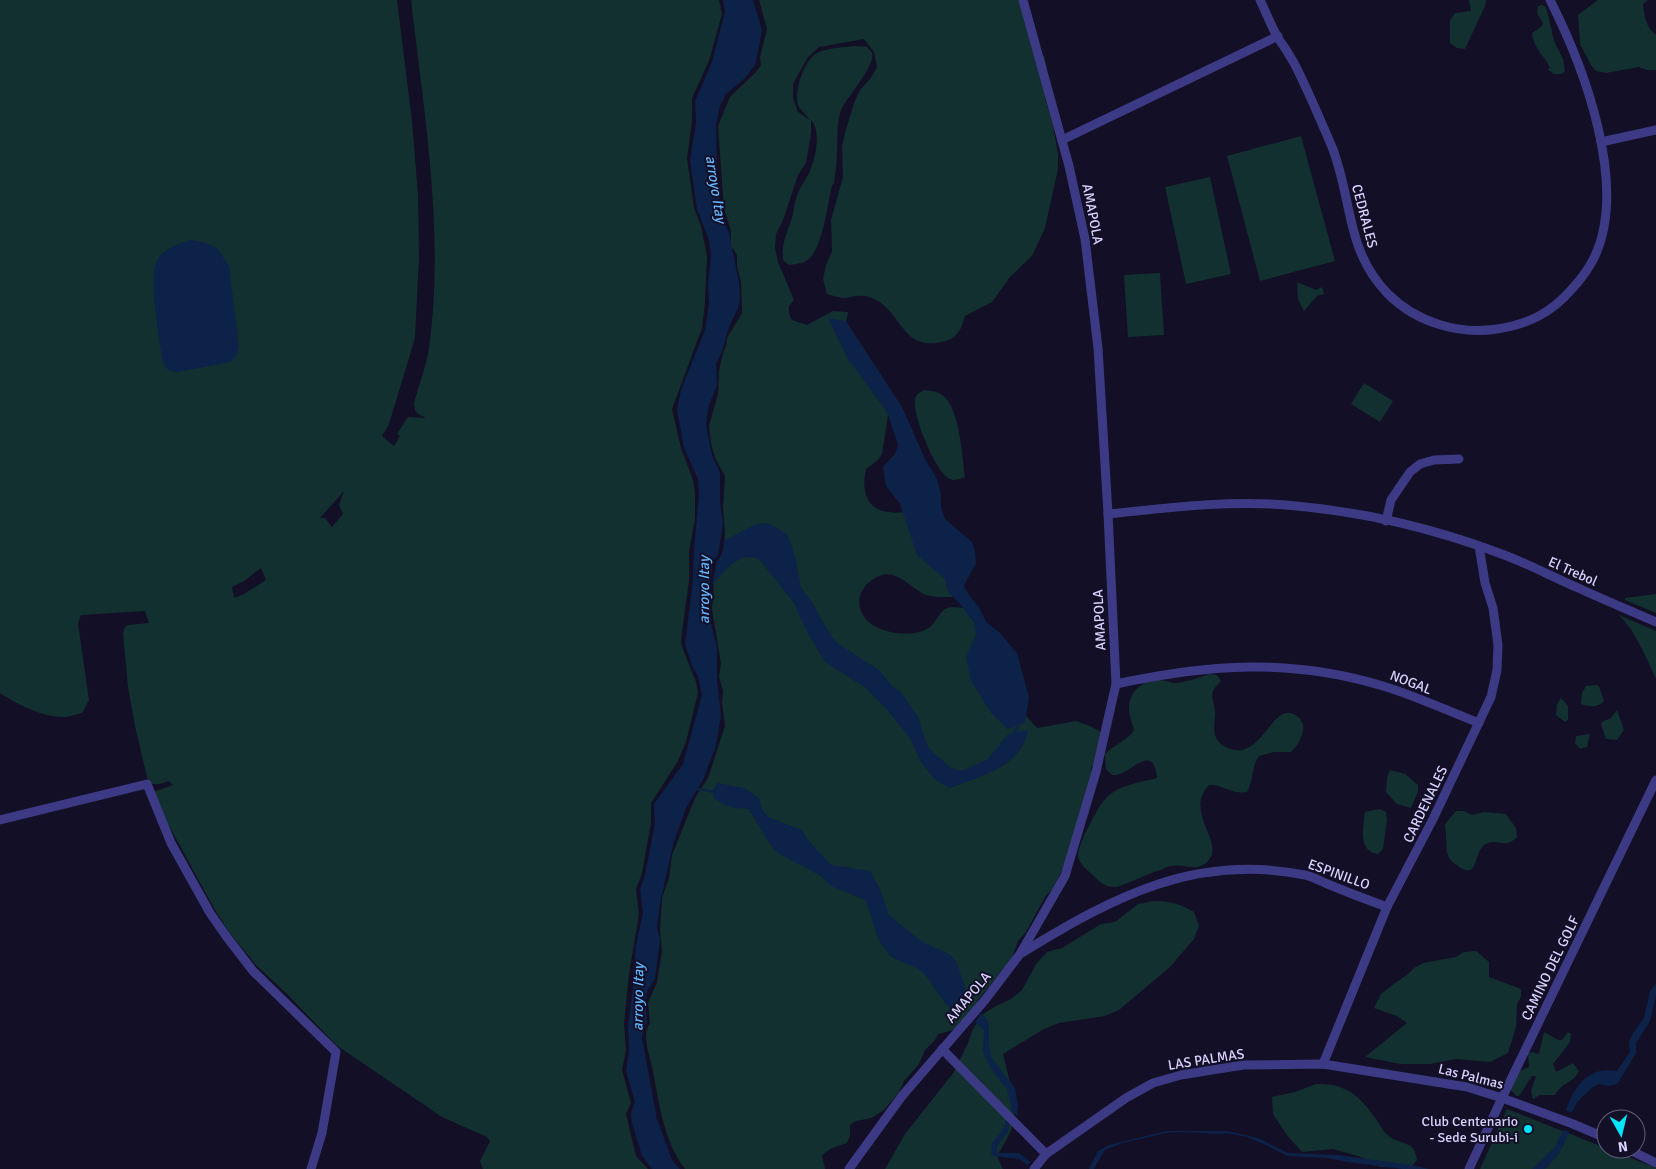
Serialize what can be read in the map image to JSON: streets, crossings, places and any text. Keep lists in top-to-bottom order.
{
  "streets": {
    "street": [
      "AMAPOLA",
      "CEDRALES",
      "El Trebol",
      "NOGAL",
      "CARDENALES",
      "ESPINILLO",
      "CAMINO DEL GOLF",
      "LAS PALMAS",
      "Las Palmas"
    ]
  },
  "crossings": [
    ["AMAPOLA", "El Trebol"],
    ["AMAPOLA", "NOGAL"],
    ["AMAPOLA", "ESPINILLO"],
    ["El Trebol", "CARDENALES"],
    ["NOGAL", "CARDENALES"],
    ["CARDENALES", "ESPINILLO"],
    ["CARDENALES", "LAS PALMAS"],
    ["CARDENALES", "Las Palmas"],
    ["CAMINO DEL GOLF", "Las Palmas"],
    ["LAS PALMAS", "Las Palmas"]
  ],
  "water": ["arroyo Itay"],
  "places": ["Club Centenario - Sede Surubi-i"],
  "north": "bottom"
}
